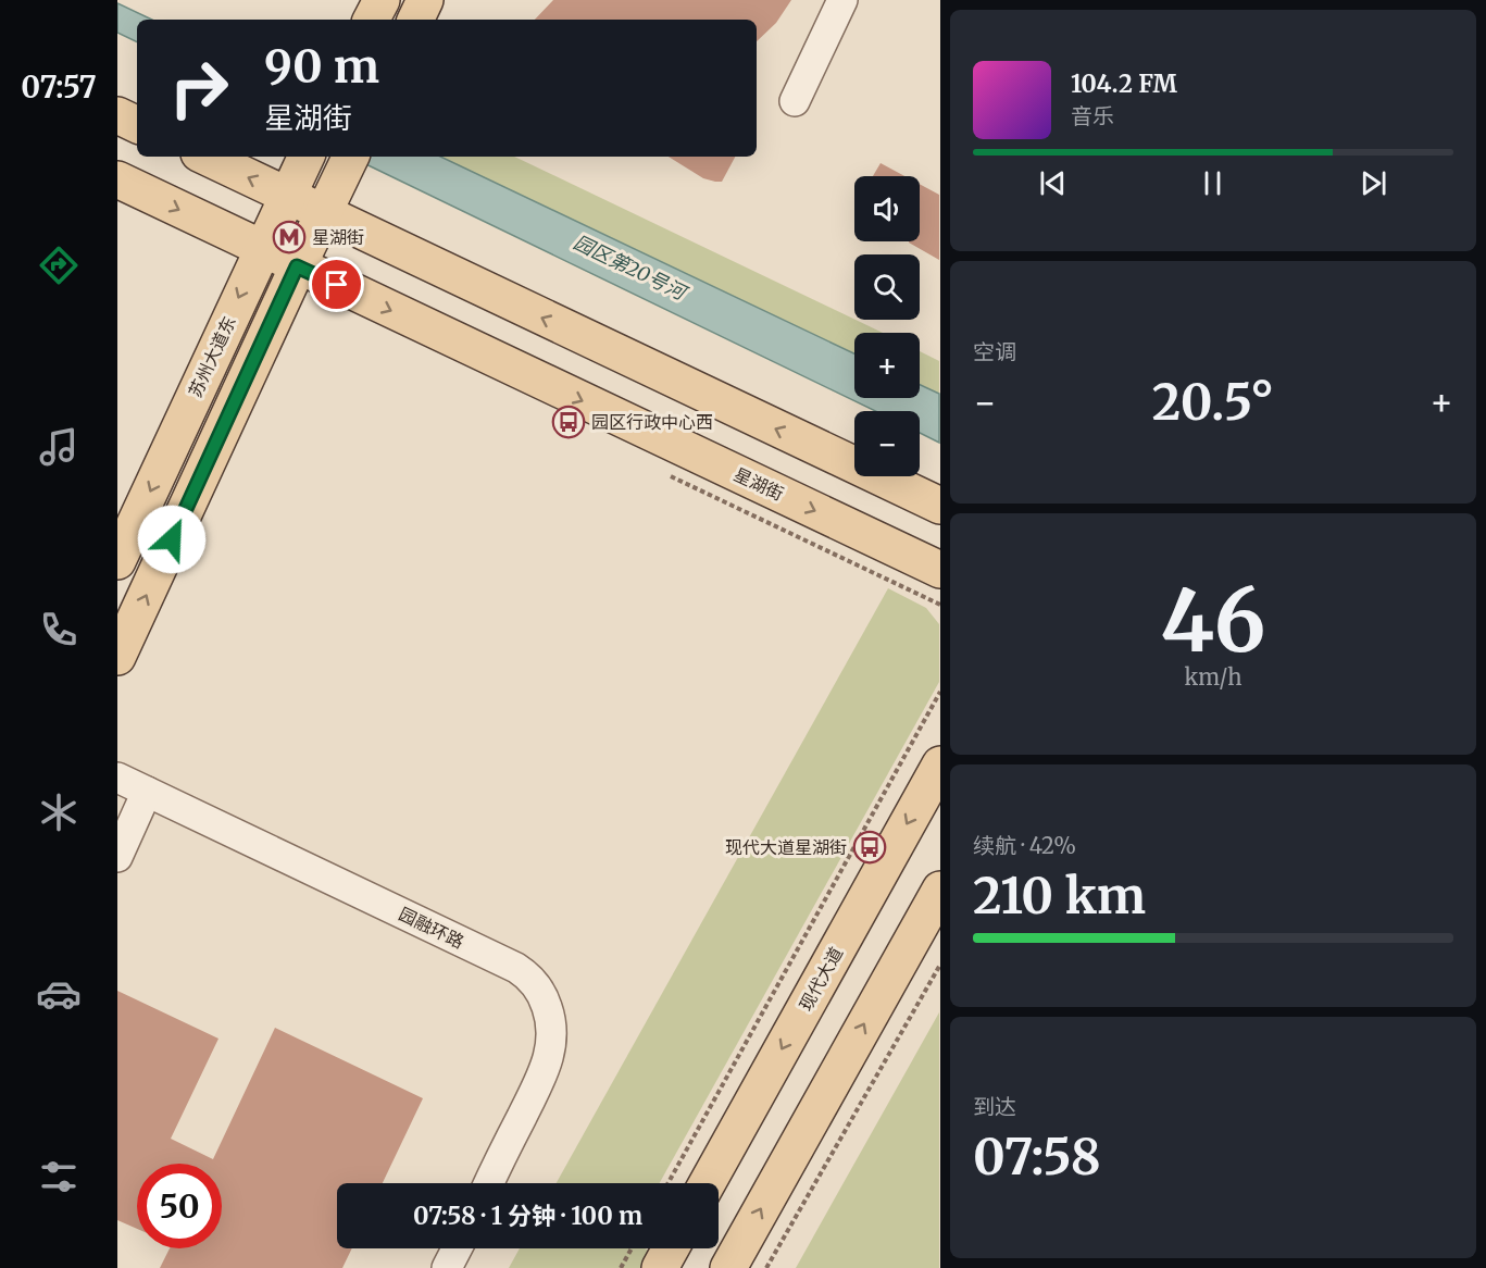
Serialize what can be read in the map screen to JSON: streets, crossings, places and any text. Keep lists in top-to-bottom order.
{
  "streets": {
    "main road": ["苏州大道东", "星湖街", "现代大道"],
    "street": ["园融环路"]
  },
  "crossings": [
    ["苏州大道东", "星湖街"]
  ],
  "water": ["园区第20号河"],
  "places": {
    "metro station": ["星湖街"],
    "bus stop": ["园区行政中心西", "现代大道星湖街"]
  },
  "page": {
    "tabs": "07:57",
    "turn": ["90 m", "星湖街"],
    "song": ["104.2 FM", "音乐"],
    "map_buttons": ["+", "−"],
    "tile": [
      "空调",
      ["46", "km/h"],
      ["续航 · 42%", "210 km"],
      ["到达", "07:58"]
    ],
    "heat": ["−", "20.5°", "+"],
    "limit": "50",
    "trip": "07:58 · 1 分钟 · 100 m"
  }
}
